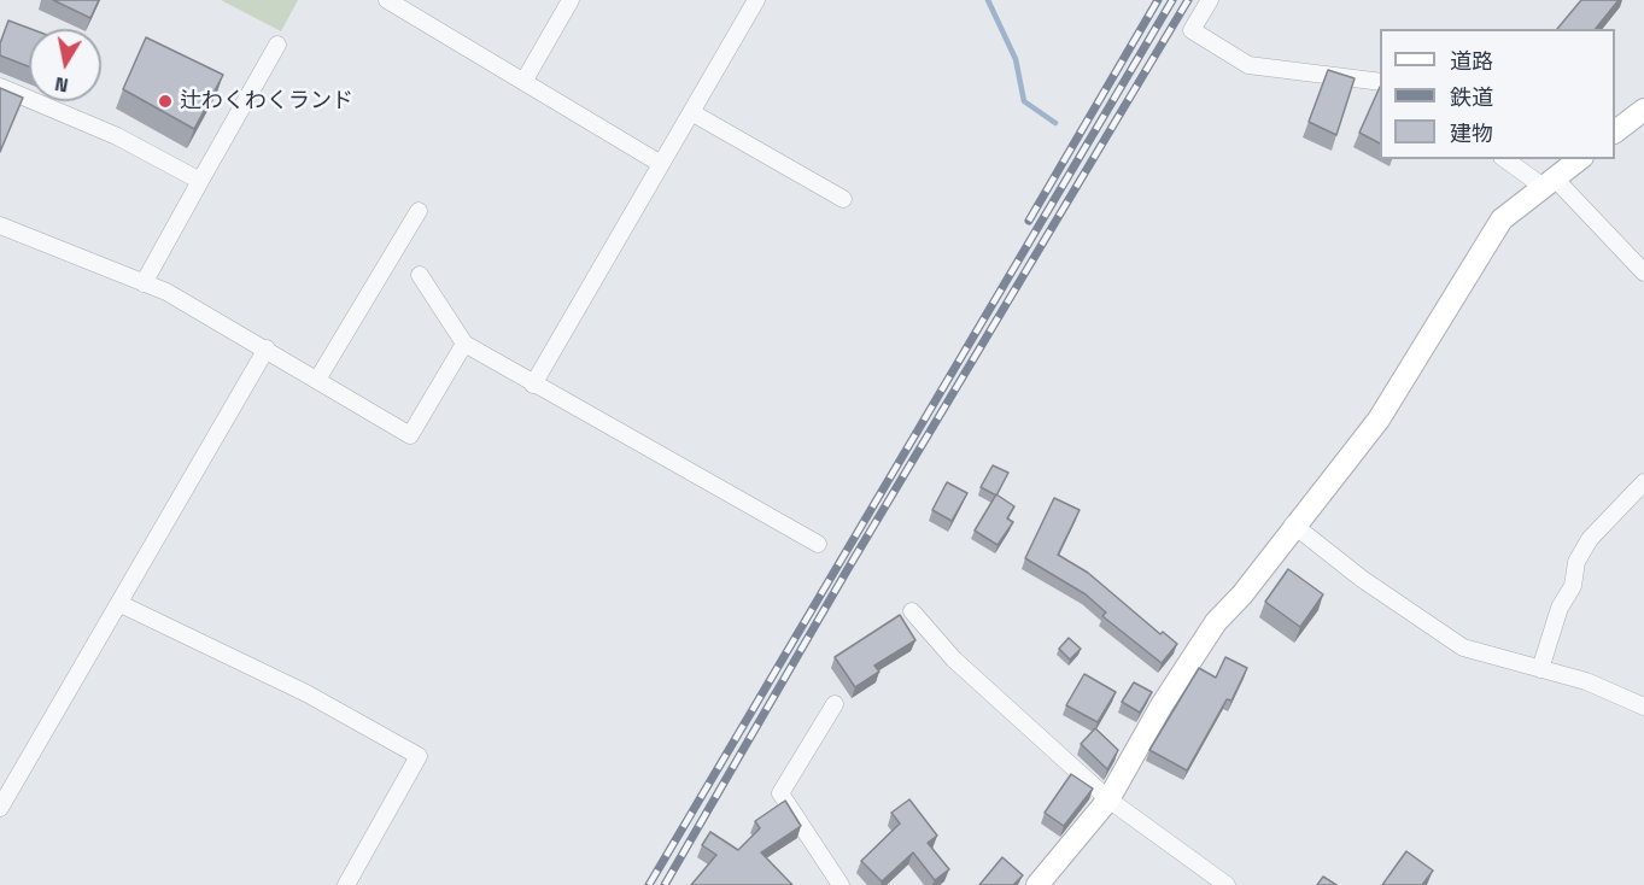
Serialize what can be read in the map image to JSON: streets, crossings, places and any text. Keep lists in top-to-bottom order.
{
  "places": ["辻わくわくランド"],
  "legend": ["道路", "鉄道", "建物"],
  "north": "bottom"
}
